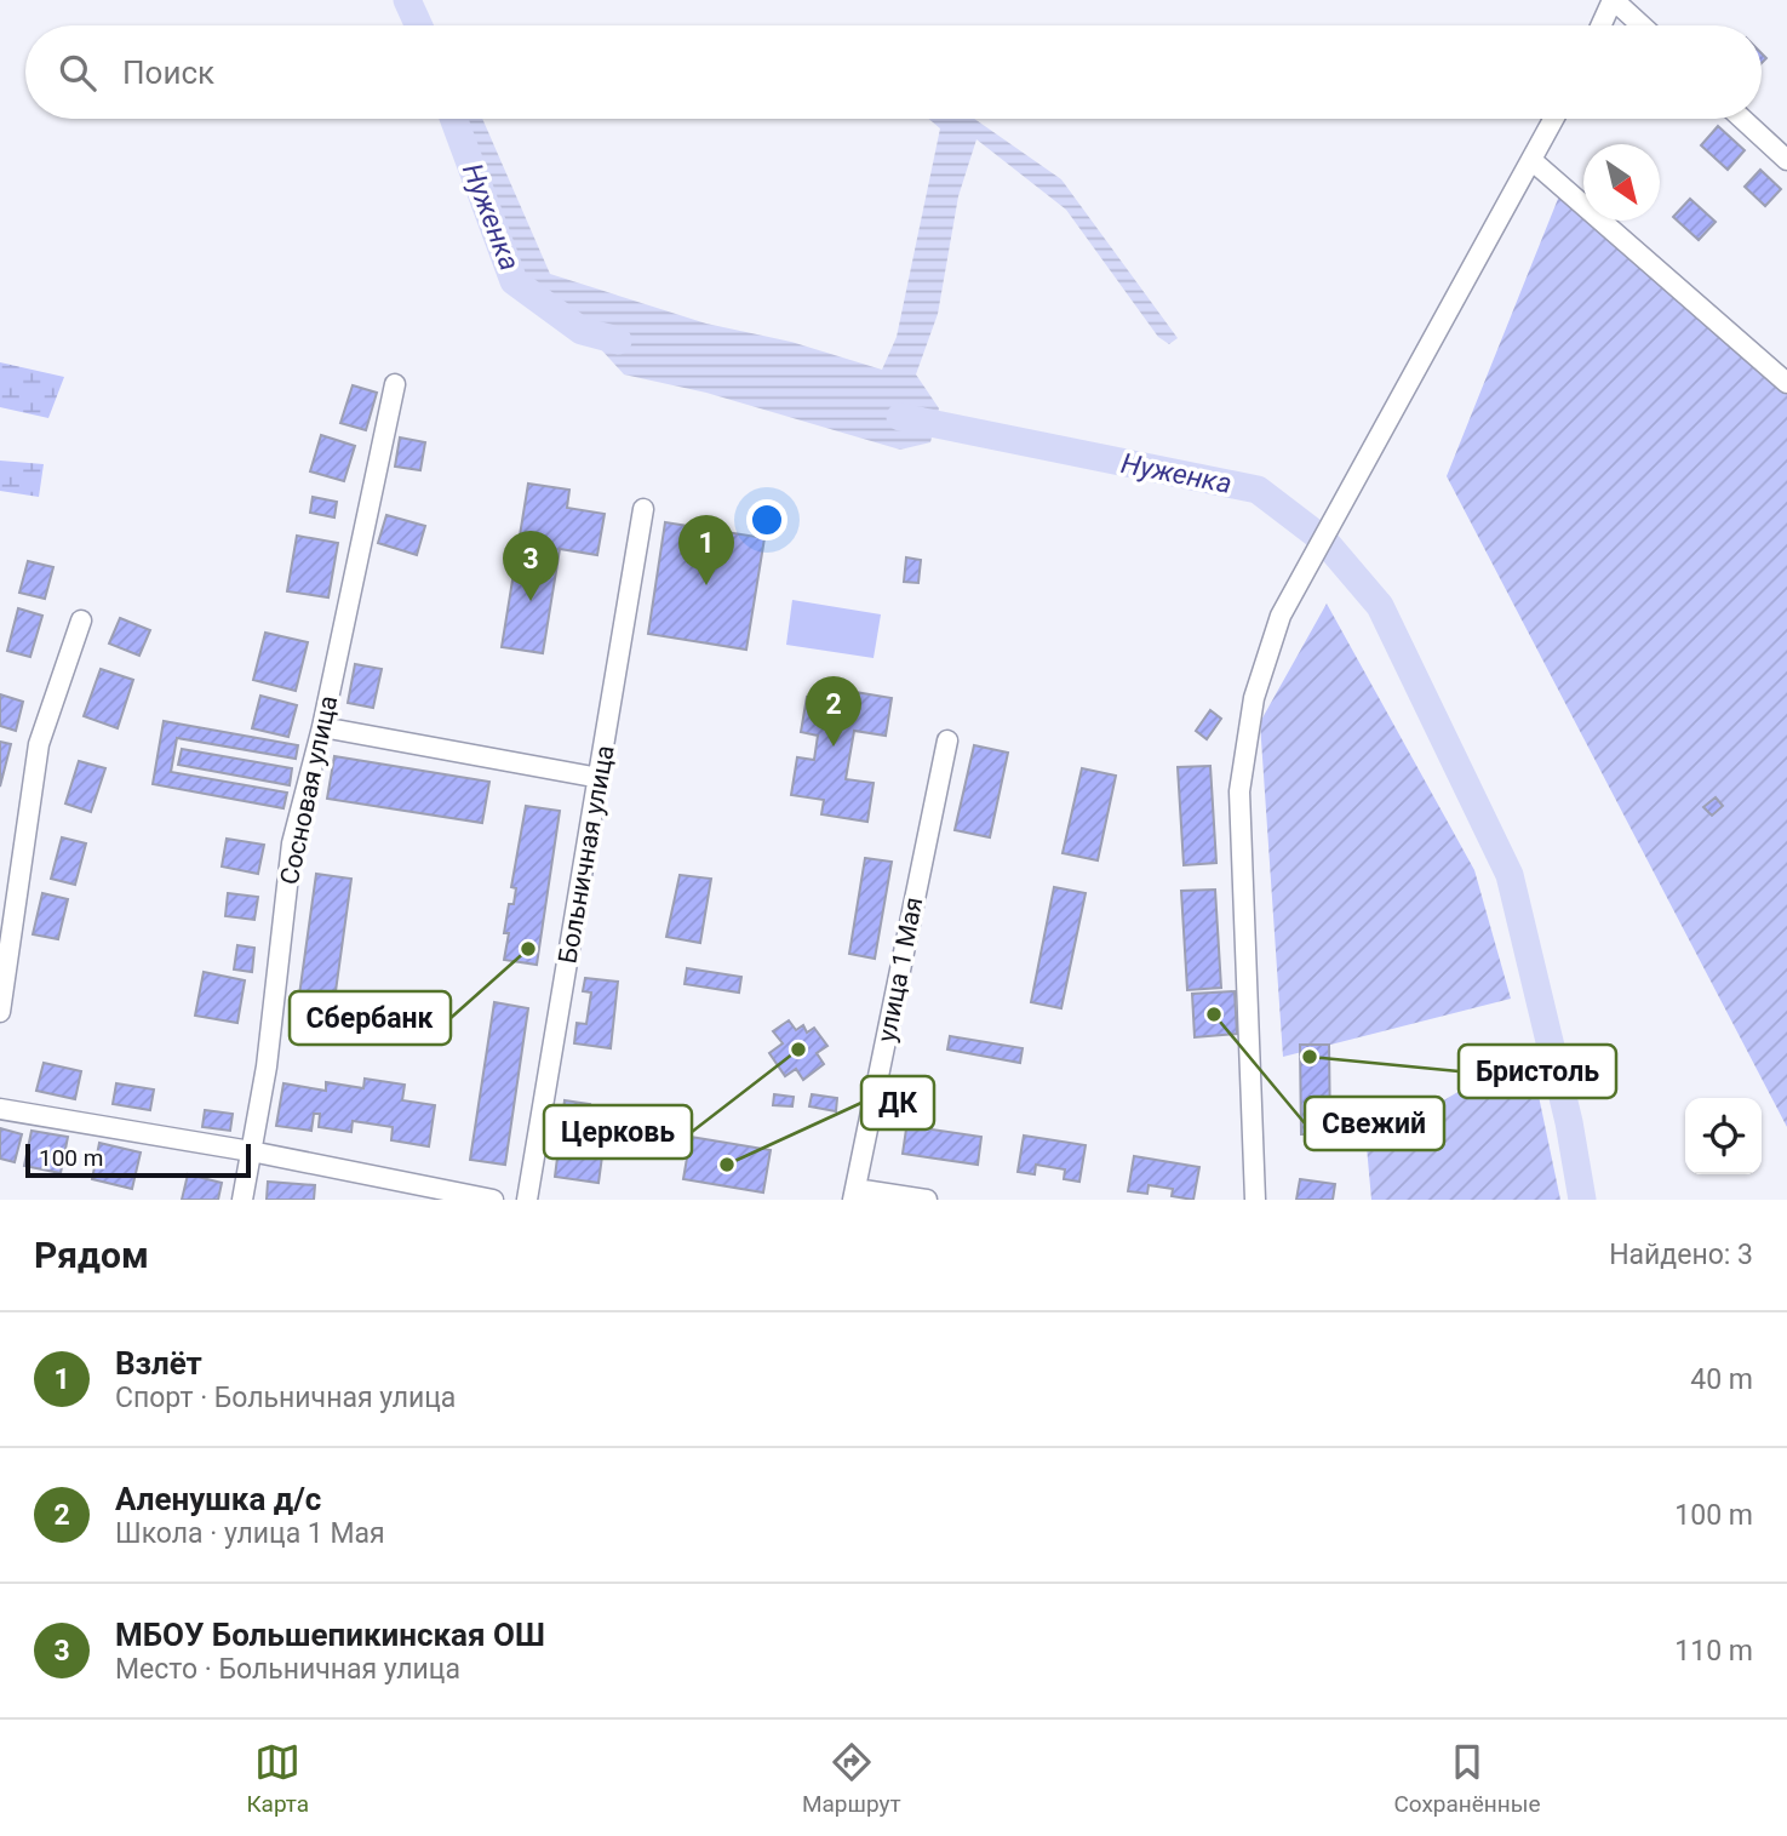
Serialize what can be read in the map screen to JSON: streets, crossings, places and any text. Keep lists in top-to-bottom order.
{
  "streets": {
    "street": ["Сосновая улица", "Больничная улица", "улица 1 Мая"]
  },
  "water": ["Нуженка"],
  "places": [
    "Сбербанк",
    "Свежий",
    "Церковь",
    "Бристоль",
    "ДК"
  ],
  "scale_bar": "100 m",
  "north": "bottom right",
  "page": {
    "search": "Поиск",
    "pins": ["1", "3", "2"],
    "scale": "100 m",
    "heading": ["Рядом", "Найдено: 3"],
    "list": [
      {
        "mark": "1",
        "name": "Взлёт",
        "note": "Спорт · Больничная улица",
        "value": "40 m"
      },
      {
        "mark": "2",
        "name": "Аленушка д/с",
        "note": "Школа · улица 1 Мая",
        "value": "100 m"
      },
      {
        "mark": "3",
        "name": "МБОУ Большепикинская ОШ",
        "note": "Место · Больничная улица",
        "value": "110 m"
      }
    ],
    "nav": ["Карта", "Маршрут", "Сохранённые"]
  }
}
